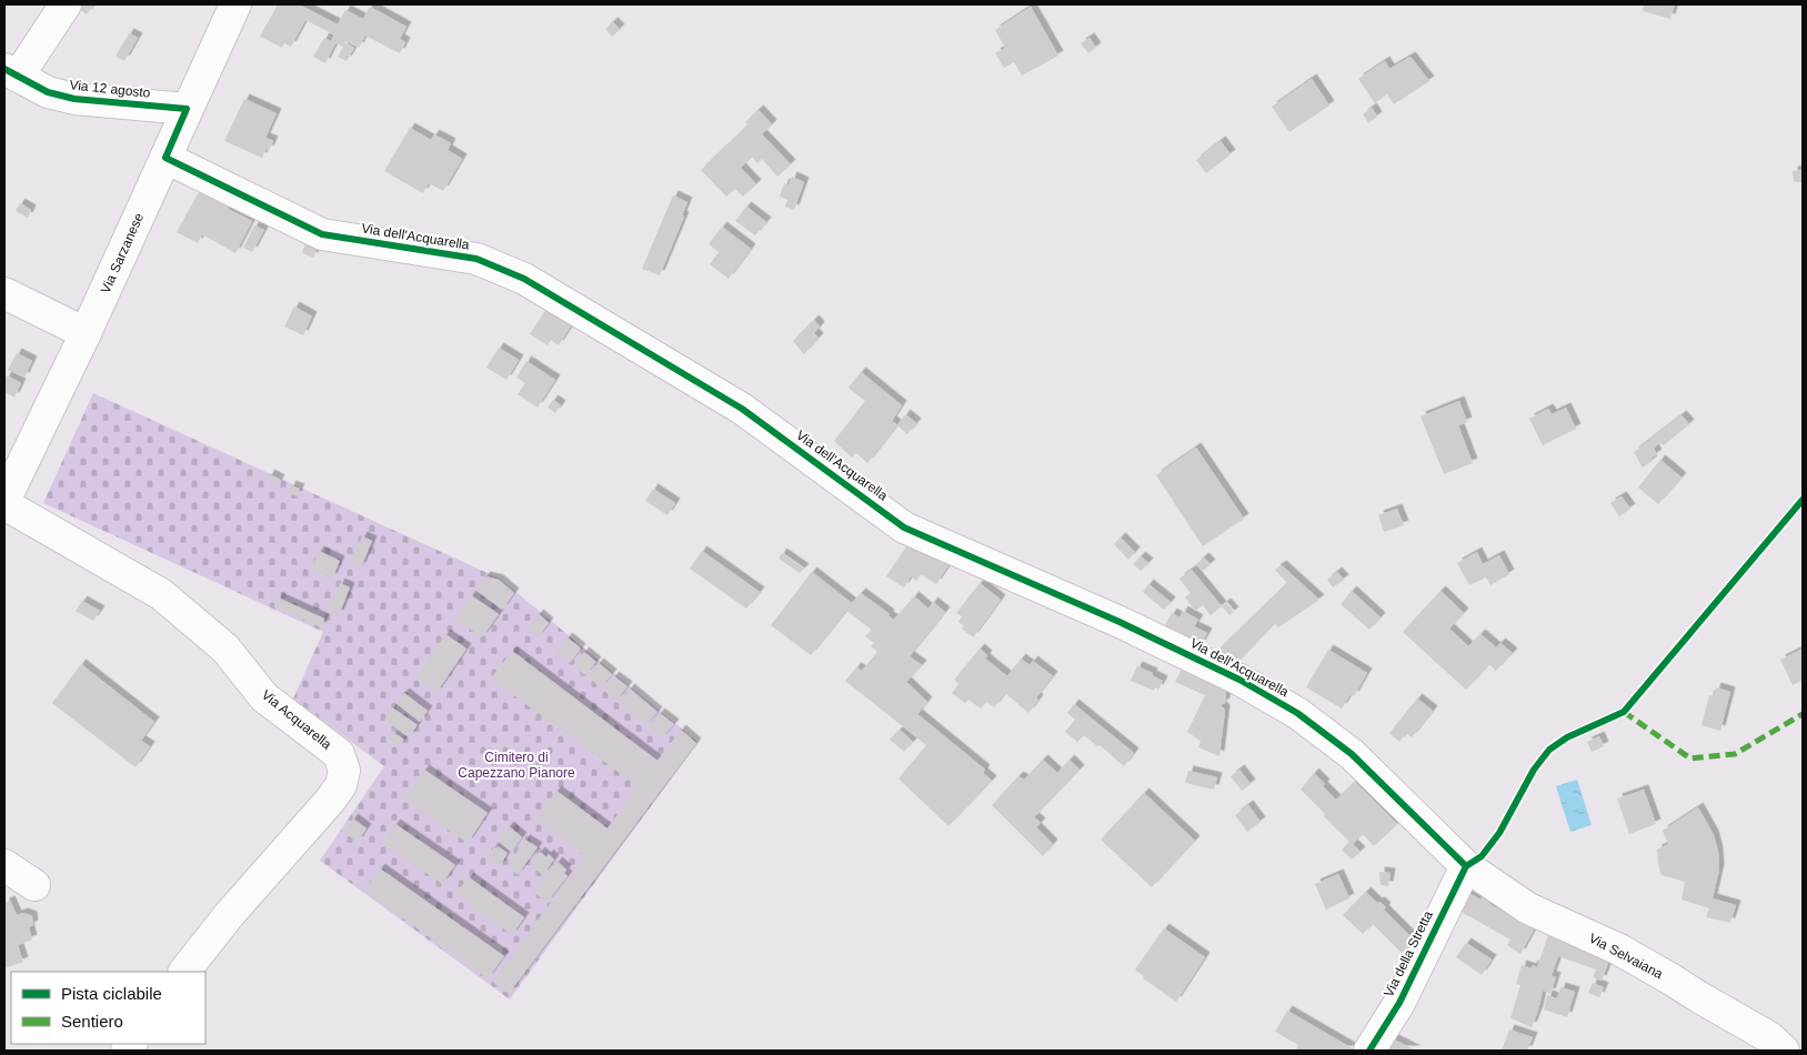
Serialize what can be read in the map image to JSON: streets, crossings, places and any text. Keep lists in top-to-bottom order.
{
  "streets": {
    "street": [
      "Via 12 agosto",
      "Via dell'Acquarella",
      "Via Sarzanese",
      "Via Acquarella",
      "Via della Stretta",
      "Via Selvaiana"
    ]
  },
  "crossings": [
    ["Via 12 agosto", "Via Sarzanese"],
    ["Via dell'Acquarella", "Via Sarzanese"],
    ["Via dell'Acquarella", "Via della Stretta"],
    ["Via dell'Acquarella", "Via Selvaiana"],
    ["Via Sarzanese", "Via Acquarella"],
    ["Via della Stretta", "Via Selvaiana"]
  ],
  "parks": ["Cimitero di Capezzano Pianore"],
  "legend": ["Pista ciclabile", "Sentiero"]
}
